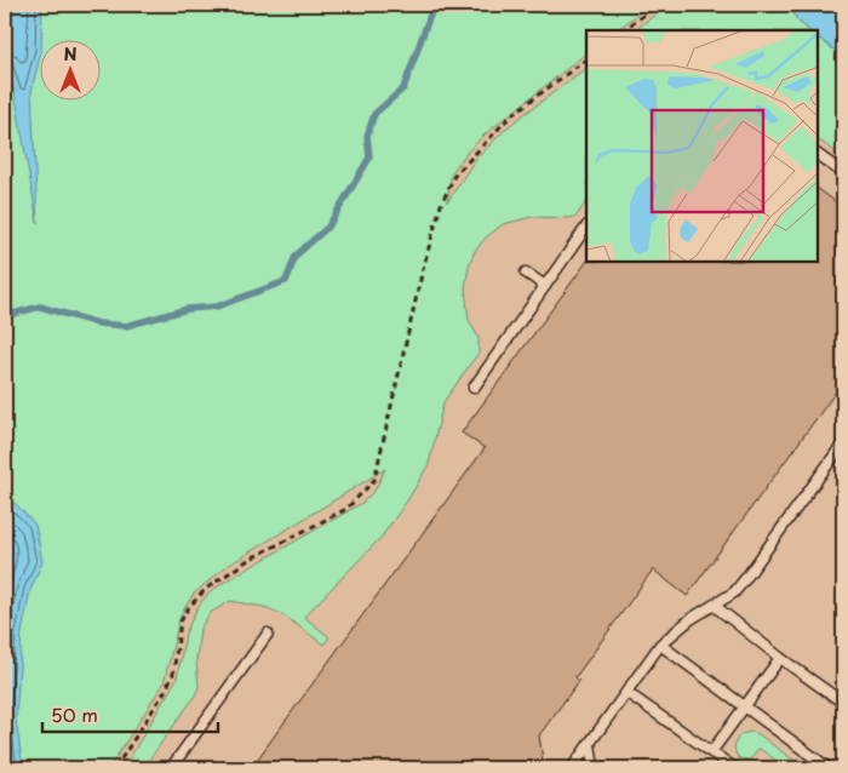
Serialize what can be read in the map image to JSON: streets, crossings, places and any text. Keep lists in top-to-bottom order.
{
  "scale_bar": "50 m",
  "north": "top"
}
